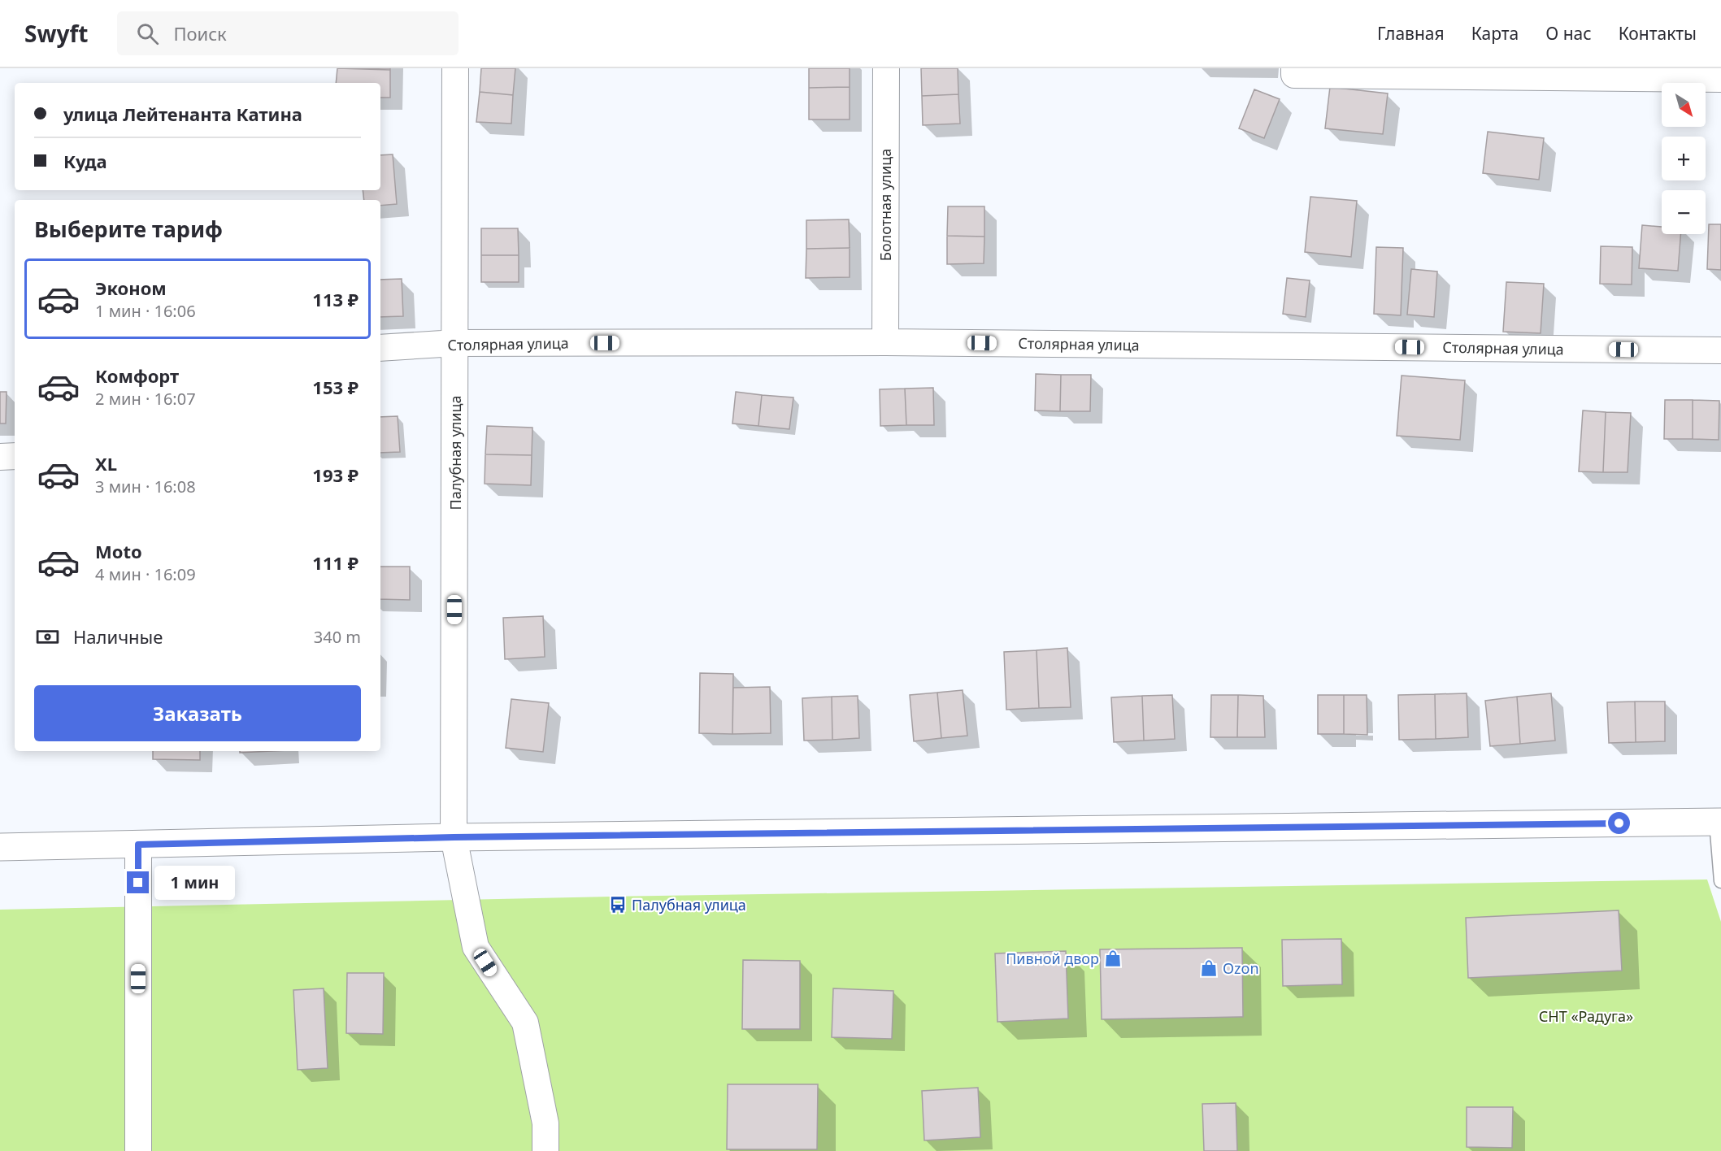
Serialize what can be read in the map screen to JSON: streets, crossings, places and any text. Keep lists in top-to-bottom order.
{
  "streets": {
    "street": ["Болотная улица", "Столярная улица", "Палубная улица"]
  },
  "crossings": [
    ["Болотная улица", "Столярная улица"],
    ["Столярная улица", "Палубная улица"]
  ],
  "parks": ["СНТ «Радуга»"],
  "places": {
    "bus stop": ["Палубная улица"],
    "shop": ["Пивной двор", "Ozon"]
  },
  "north": "bottom right",
  "page": {
    "header": "Swyft",
    "search": "Поиск",
    "nav": [
      "Главная",
      "Карта",
      "О нас",
      "Контакты"
    ],
    "map_buttons": ["+", "−"],
    "banner": ["улица Лейтенанта Катина", "Куда"],
    "heading": "Выберите тариф",
    "list": [
      {
        "name": "Эконом",
        "note": "1 мин · 16:06",
        "value": "113 ₽"
      },
      {
        "name": "Комфорт",
        "note": "2 мин · 16:07",
        "value": "153 ₽"
      },
      {
        "name": "XL",
        "note": "3 мин · 16:08",
        "value": "193 ₽"
      },
      {
        "name": "Moto",
        "note": "4 мин · 16:09",
        "value": "111 ₽"
      }
    ],
    "pay": ["Наличные", "340 m"],
    "buttons": "Заказать",
    "bubble": "1 мин"
  }
}
